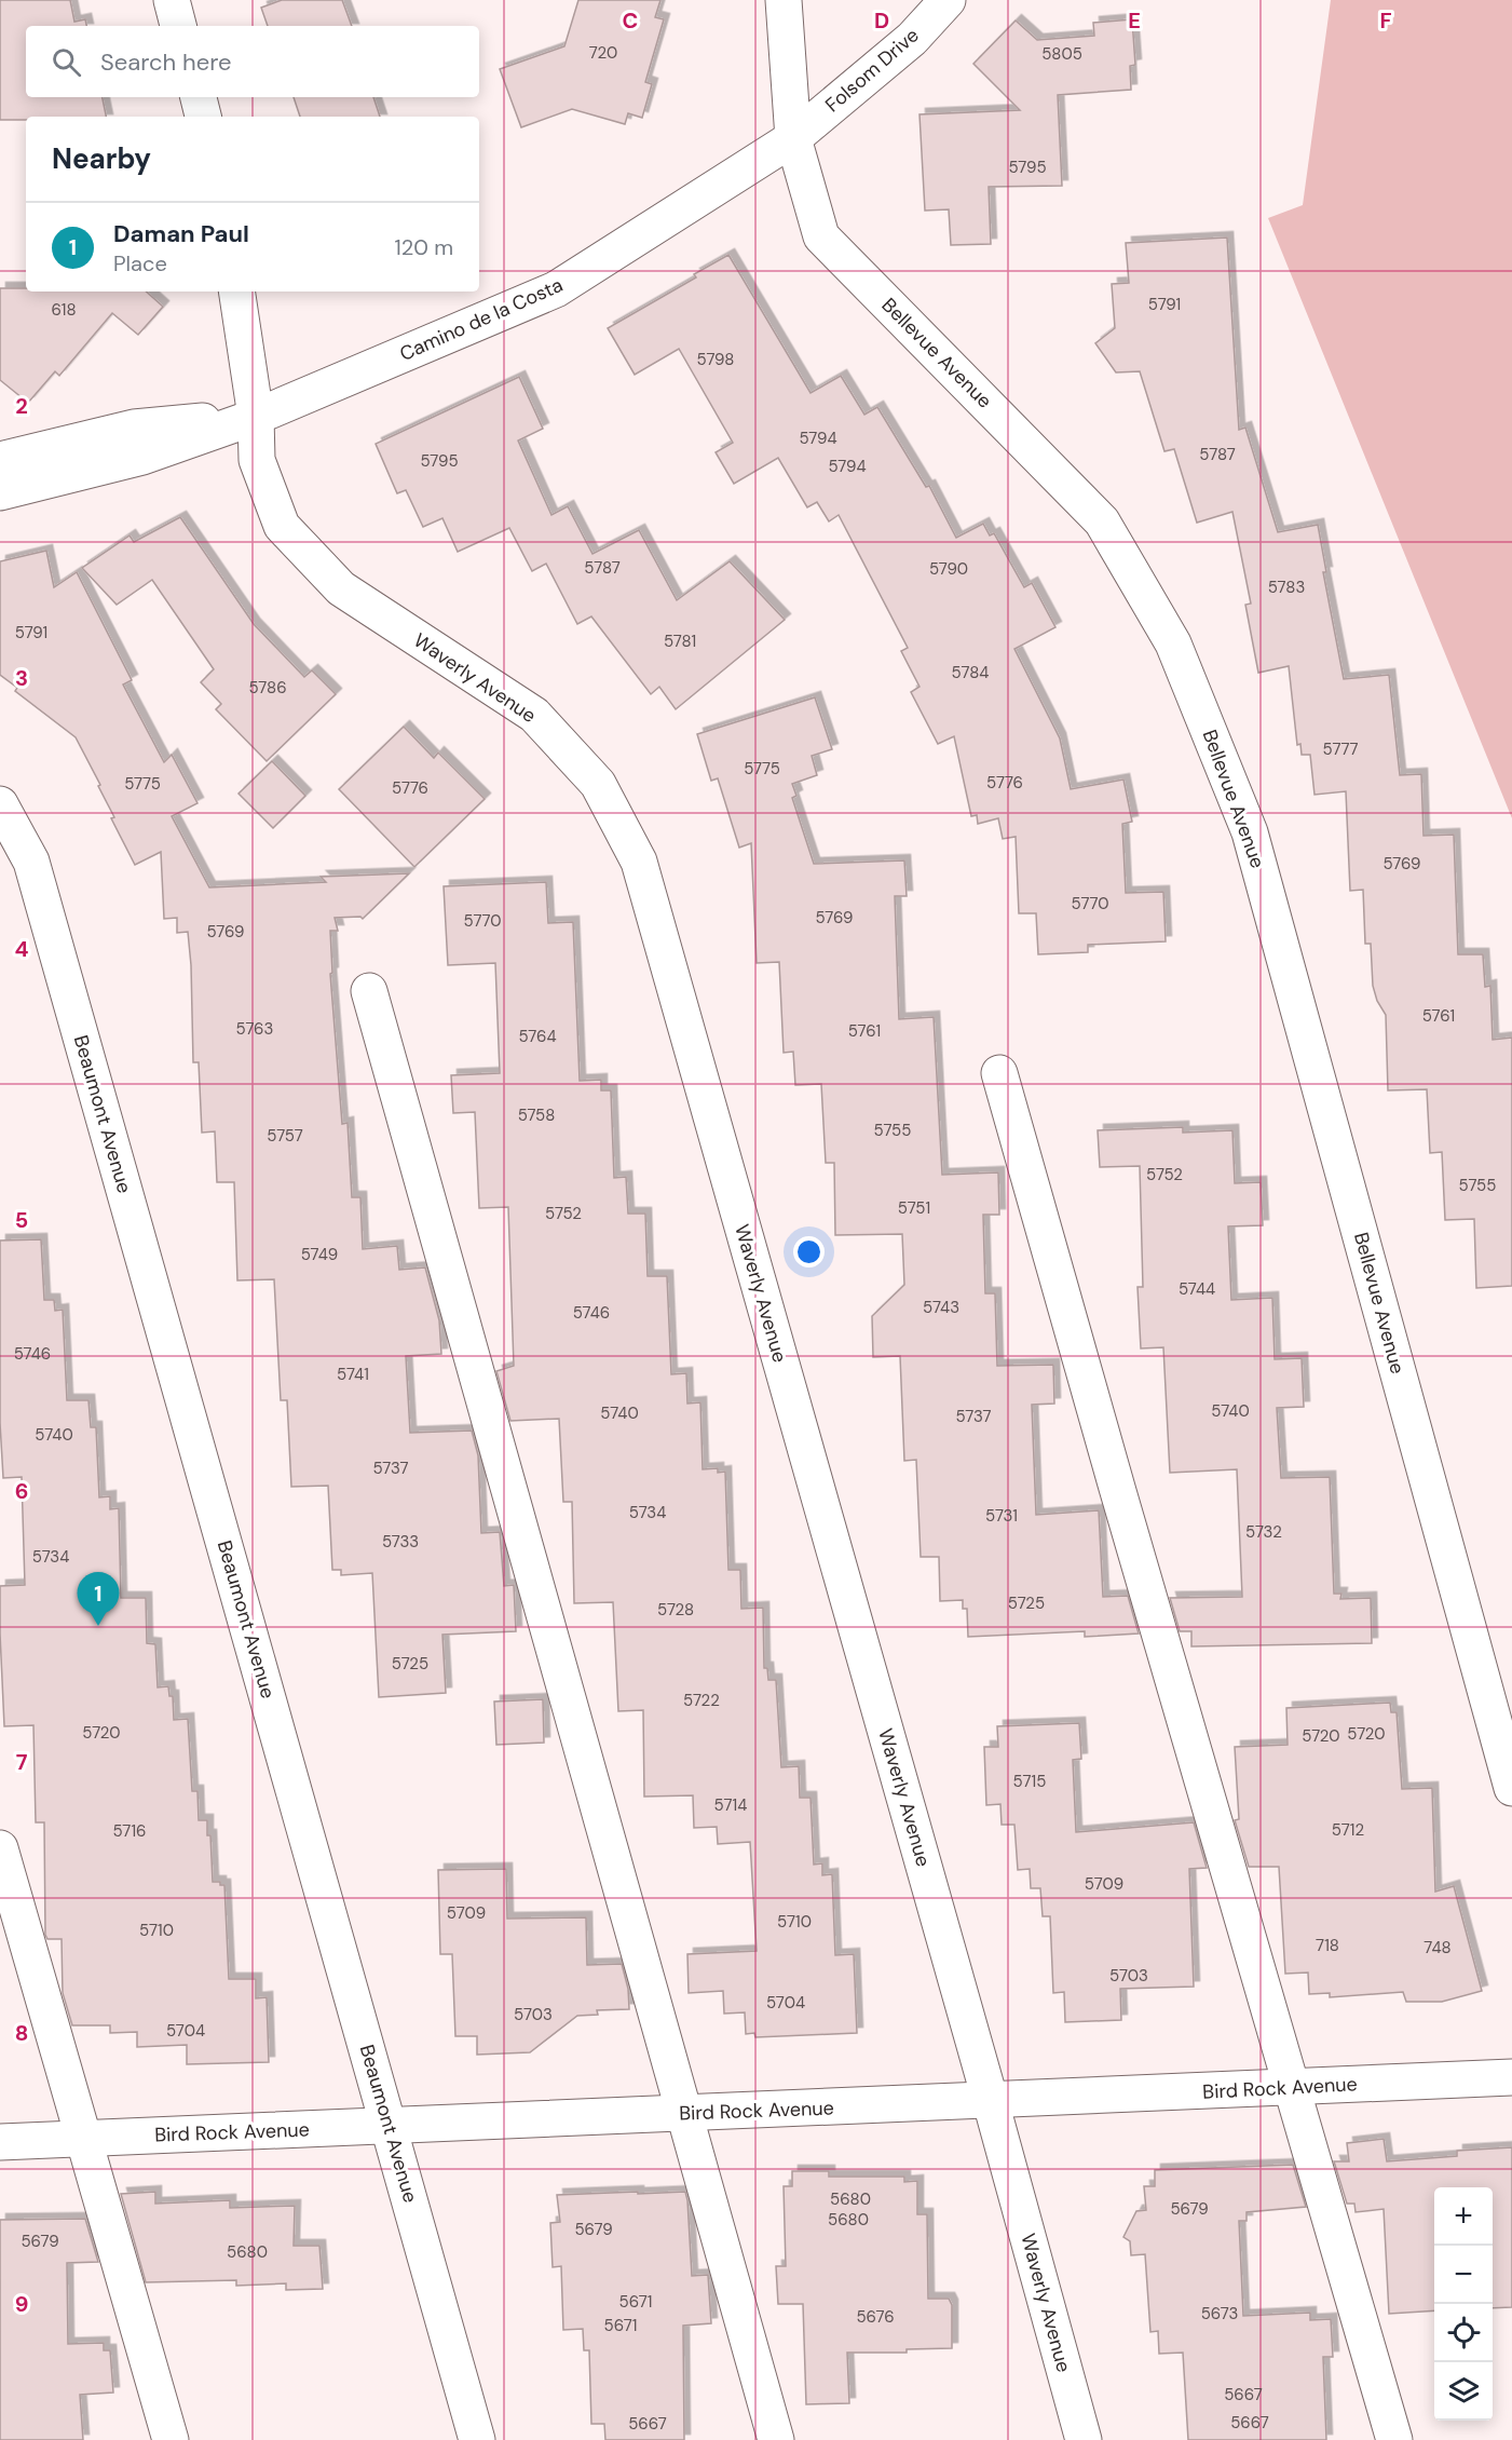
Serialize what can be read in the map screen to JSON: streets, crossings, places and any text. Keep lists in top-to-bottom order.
{
  "streets": {
    "street": [
      "Folsom Drive",
      "Camino de la Costa",
      "Bellevue Avenue",
      "Waverly Avenue",
      "Beaumont Avenue",
      "Bird Rock Avenue"
    ]
  },
  "crossings": [
    ["Folsom Drive", "Camino de la Costa"],
    ["Folsom Drive", "Bellevue Avenue"],
    ["Camino de la Costa", "Bellevue Avenue"],
    ["Camino de la Costa", "Waverly Avenue"],
    ["Waverly Avenue", "Bird Rock Avenue"],
    ["Beaumont Avenue", "Bird Rock Avenue"]
  ],
  "house_numbers": [
    "720",
    "5805",
    "5795",
    "5791",
    "618",
    "5798",
    "5794",
    "5787",
    "5795",
    "5794",
    "5787",
    "5790",
    "5783",
    "5791",
    "5781",
    "5784",
    "5786",
    "5777",
    "5775",
    "5776",
    "5775",
    "5776",
    "5769",
    "5770",
    "5769",
    "5770",
    "5769",
    "5761",
    "5763",
    "5761",
    "5764",
    "5758",
    "5755",
    "5757",
    "5752",
    "5755",
    "5751",
    "5752",
    "5749",
    "5744",
    "5743",
    "5746",
    "5746",
    "5741",
    "5740",
    "5740",
    "5737",
    "5740",
    "5737",
    "5734",
    "5731",
    "5732",
    "5733",
    "5734",
    "5725",
    "5728",
    "5725",
    "5722",
    "5720",
    "5720",
    "5720",
    "5715",
    "5714",
    "5712",
    "5716",
    "5709",
    "5709",
    "5710",
    "5710",
    "718",
    "748",
    "5703",
    "5704",
    "5703",
    "5704",
    "5680",
    "5679",
    "5680",
    "5679",
    "5679",
    "5680",
    "5671",
    "5673",
    "5676",
    "5671",
    "5667",
    "5667",
    "5667"
  ],
  "page": {
    "search": "Search here",
    "heading": "Nearby",
    "list": [
      {
        "mark": "1",
        "name": "Daman Paul",
        "note": "Place",
        "value": "120 m"
      }
    ],
    "pins": "1",
    "map_buttons": ["+", "−"]
  },
  "grid": {
    "columns": [
      "C",
      "D",
      "E",
      "F"
    ],
    "rows": [
      "2",
      "3",
      "4",
      "5",
      "6",
      "7",
      "8",
      "9"
    ]
  }
}
